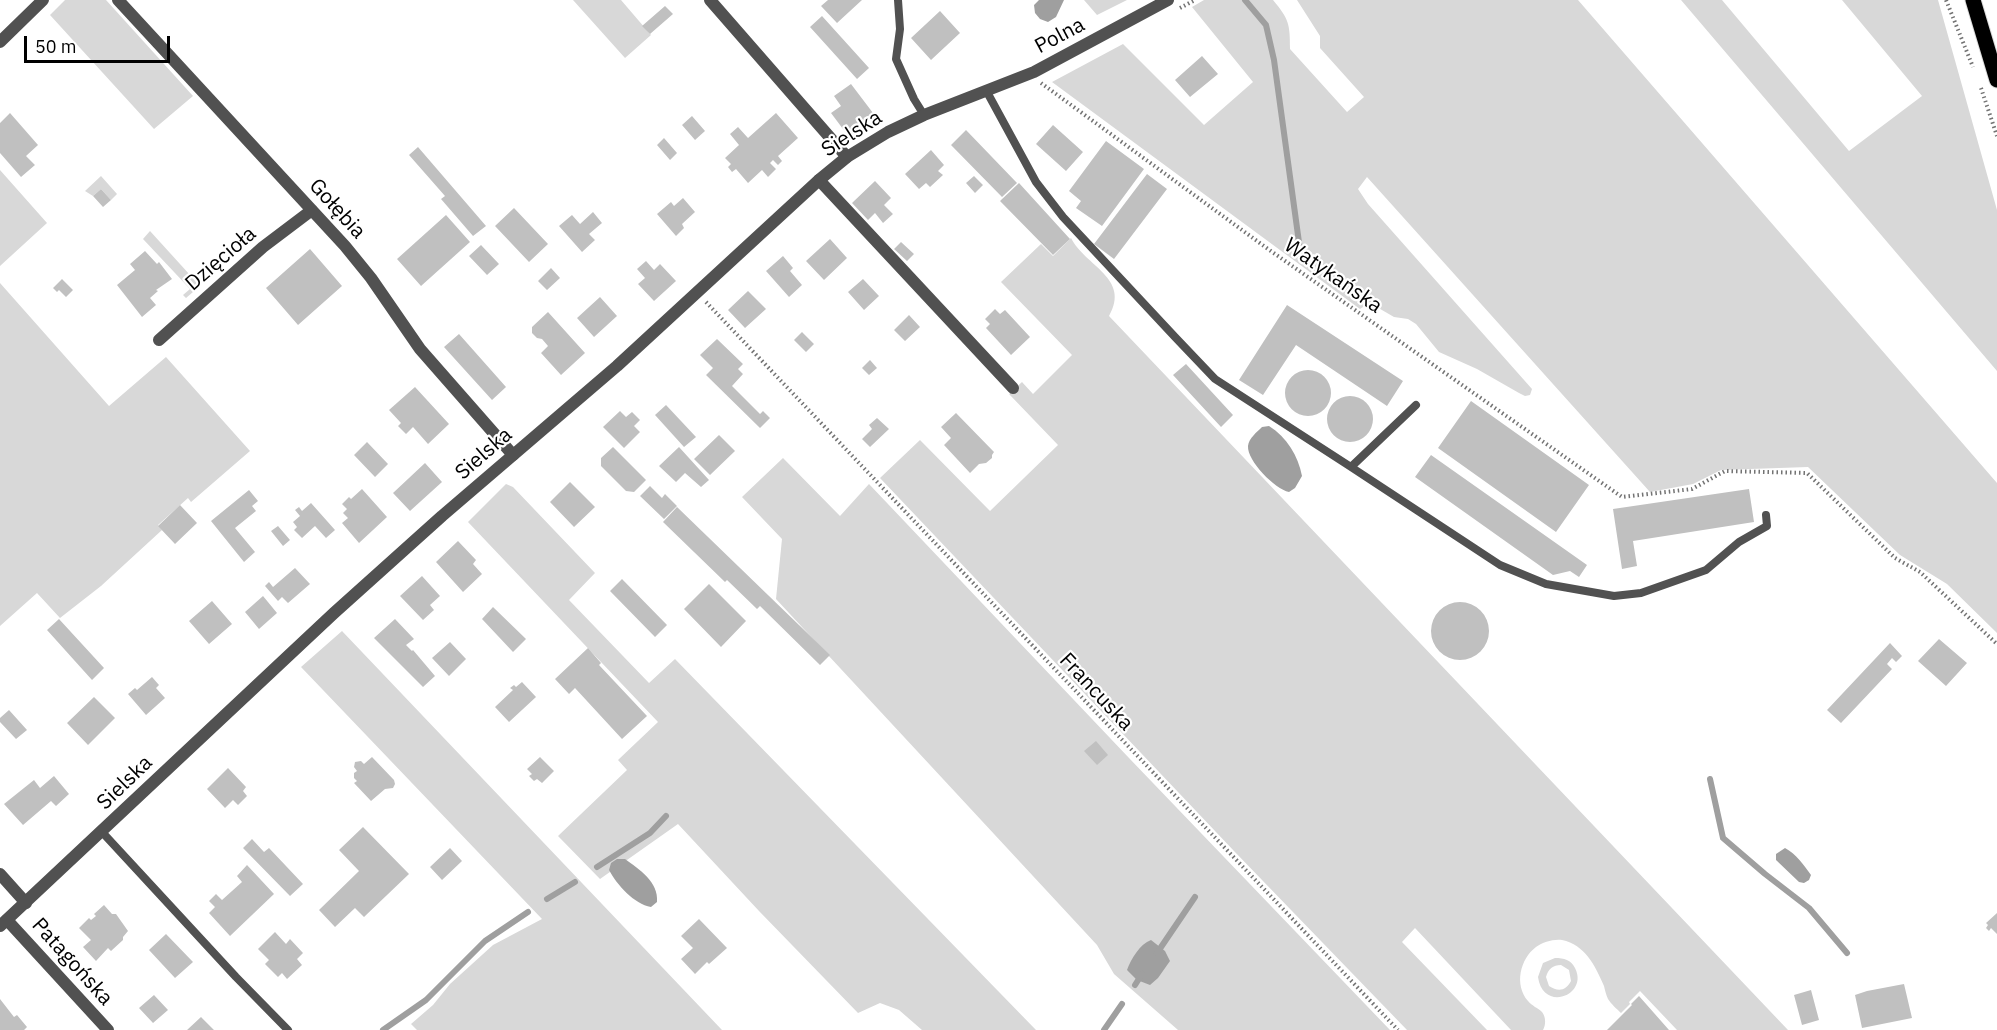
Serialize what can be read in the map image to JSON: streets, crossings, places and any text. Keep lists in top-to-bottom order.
{
  "streets": {
    "street": [
      "Polna",
      "Sielska",
      "Gołębia",
      "Dzięcioła",
      "Patagońska"
    ],
    "path": ["Watykańska", "Francuska"]
  },
  "crossings": [
    ["Polna", "Sielska"],
    ["Polna", "Watykańska"],
    ["Sielska", "Gołębia"],
    ["Sielska", "Watykańska"],
    ["Sielska", "Francuska"],
    ["Sielska", "Patagońska"],
    ["Gołębia", "Dzięcioła"]
  ],
  "scale_bar": "50 m"
}
